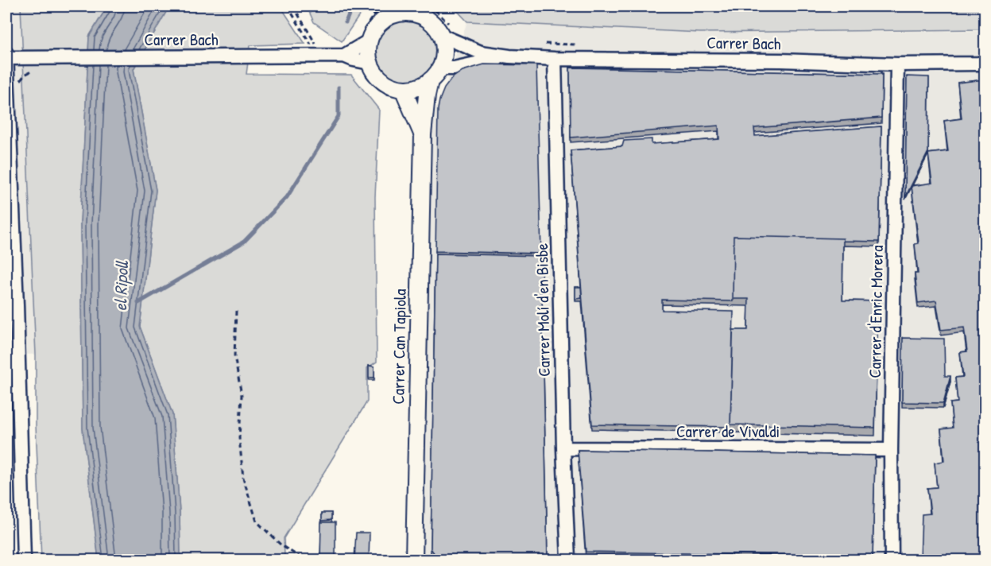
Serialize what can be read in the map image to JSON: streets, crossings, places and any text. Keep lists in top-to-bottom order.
{
  "streets": {
    "street": [
      "Carrer Bach",
      "Carrer Molí d'en Bisbe",
      "Carrer d'Enric Morera",
      "Carrer Can Tapiola",
      "Carrer de Vivaldi"
    ]
  },
  "crossings": [
    ["Carrer Bach", "Carrer Molí d'en Bisbe"],
    ["Carrer Bach", "Carrer d'Enric Morera"],
    ["Carrer Bach", "Carrer Can Tapiola"],
    ["Carrer Molí d'en Bisbe", "Carrer de Vivaldi"],
    ["Carrer d'Enric Morera", "Carrer de Vivaldi"]
  ],
  "water": ["el Ripoll"]
}
